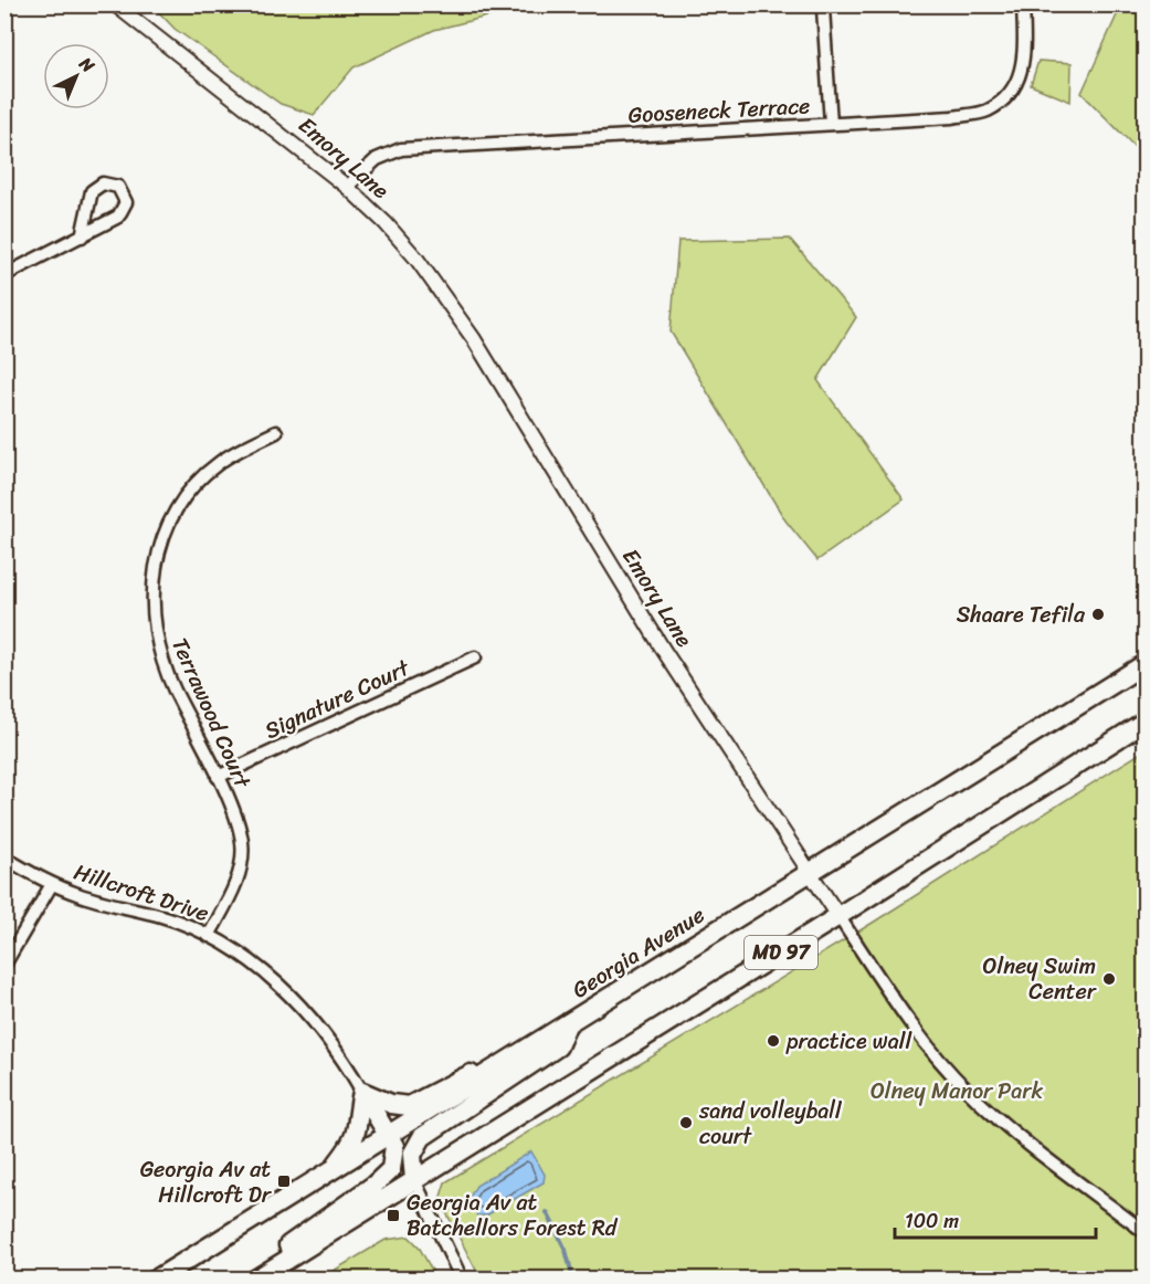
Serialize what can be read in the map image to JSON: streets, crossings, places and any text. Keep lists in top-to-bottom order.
{
  "streets": {
    "main road": ["Georgia Avenue", "MD 97"],
    "street": [
      "Gooseneck Terrace",
      "Emory Lane",
      "Signature Court",
      "Terrawood Court",
      "Hillcroft Drive"
    ]
  },
  "crossings": [
    ["Gooseneck Terrace", "Emory Lane"],
    ["Emory Lane", "Georgia Avenue"],
    ["Emory Lane", "MD 97"],
    ["Signature Court", "Terrawood Court"],
    ["Terrawood Court", "Hillcroft Drive"]
  ],
  "parks": ["Olney Manor Park"],
  "places": {
    "other": [
      "Shaare Tefila",
      "Olney Swim Center",
      "practice wall",
      "sand volleyball court"
    ],
    "transit": ["Georgia Av at Hillcroft Dr", "Georgia Av at Batchellors Forest Rd"]
  },
  "scale_bar": "100 m",
  "north": "top right"
}
